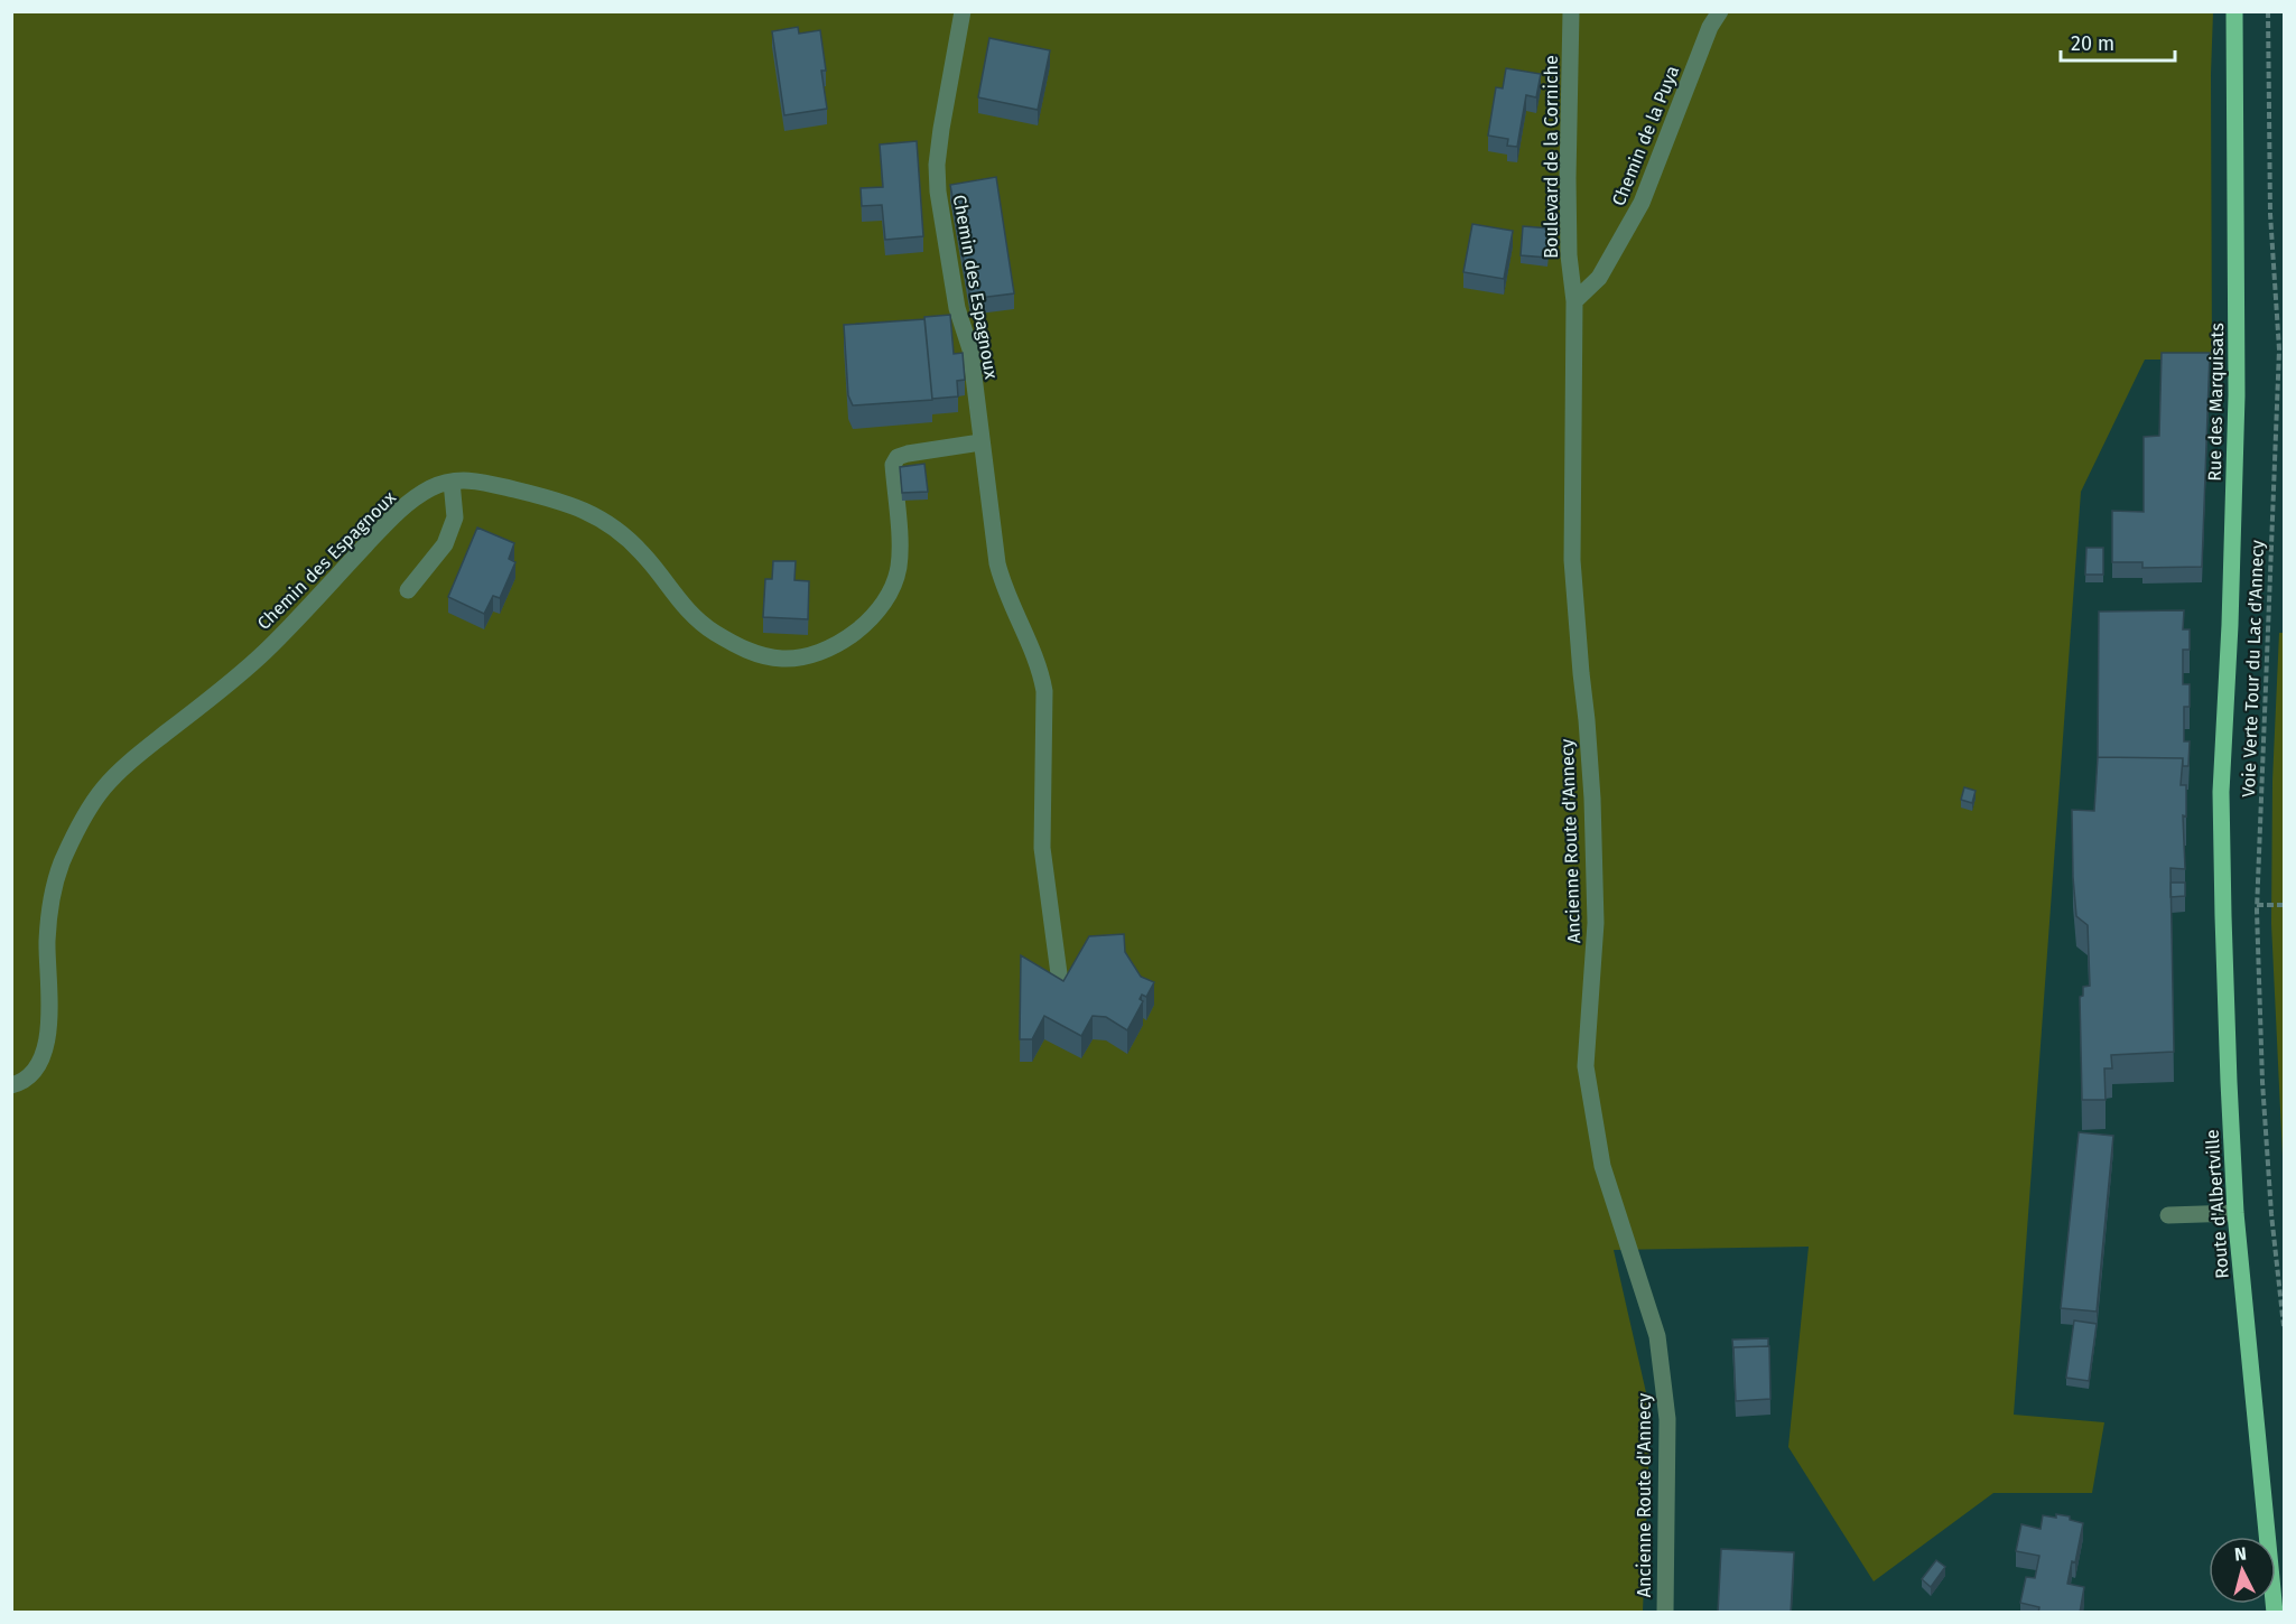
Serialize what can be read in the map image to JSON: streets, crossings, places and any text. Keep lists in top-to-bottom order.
{
  "streets": {
    "main road": ["Rue des Marquisats", "Route d'Albertville"],
    "street": [
      "Chemin de la Puya",
      "Boulevard de la Corniche",
      "Chemin des Espagnoux",
      "Ancienne Route d'Annecy"
    ],
    "path": ["Voie Verte Tour du Lac d'Annecy"]
  },
  "crossings": [
    ["Chemin de la Puya", "Boulevard de la Corniche"],
    ["Chemin de la Puya", "Ancienne Route d'Annecy"],
    ["Boulevard de la Corniche", "Ancienne Route d'Annecy"],
    ["Rue des Marquisats", "Route d'Albertville"]
  ],
  "scale_bar": "20 m",
  "north": "top"
}
